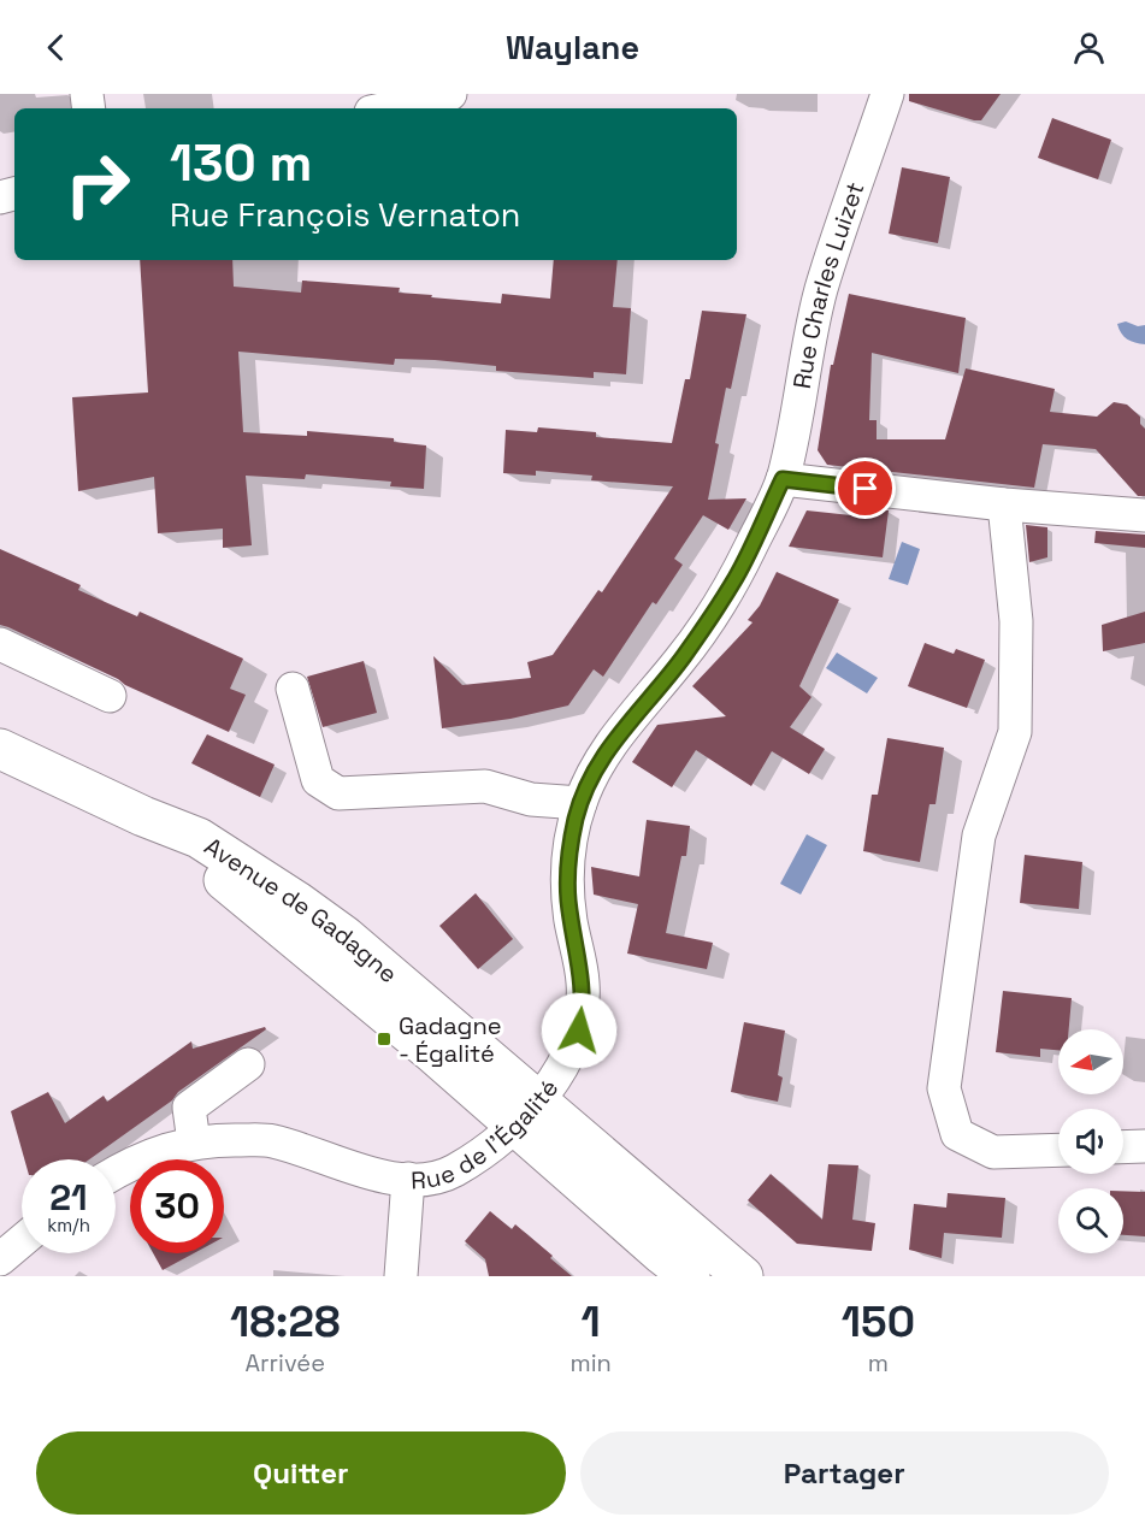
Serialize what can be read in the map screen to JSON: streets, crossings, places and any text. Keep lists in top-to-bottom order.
{
  "streets": {
    "main road": ["Avenue de Gadagne"],
    "street": ["Rue Charles Luizet", "Rue de l'Égalité"]
  },
  "crossings": [
    ["Rue Charles Luizet", "Rue de l'Égalité"],
    ["Avenue de Gadagne", "Rue de l'Égalité"]
  ],
  "places": {
    "transit": ["Gadagne - Égalité"]
  },
  "north": "left",
  "page": {
    "header": "Waylane",
    "turn": ["130 m", "Rue François Vernaton"],
    "speed": "21 km/h",
    "limit": "30",
    "eta": [
      "18:28",
      "Arrivée",
      "1",
      "min",
      "150",
      "m"
    ],
    "buttons": ["Quitter", "Partager"]
  }
}
